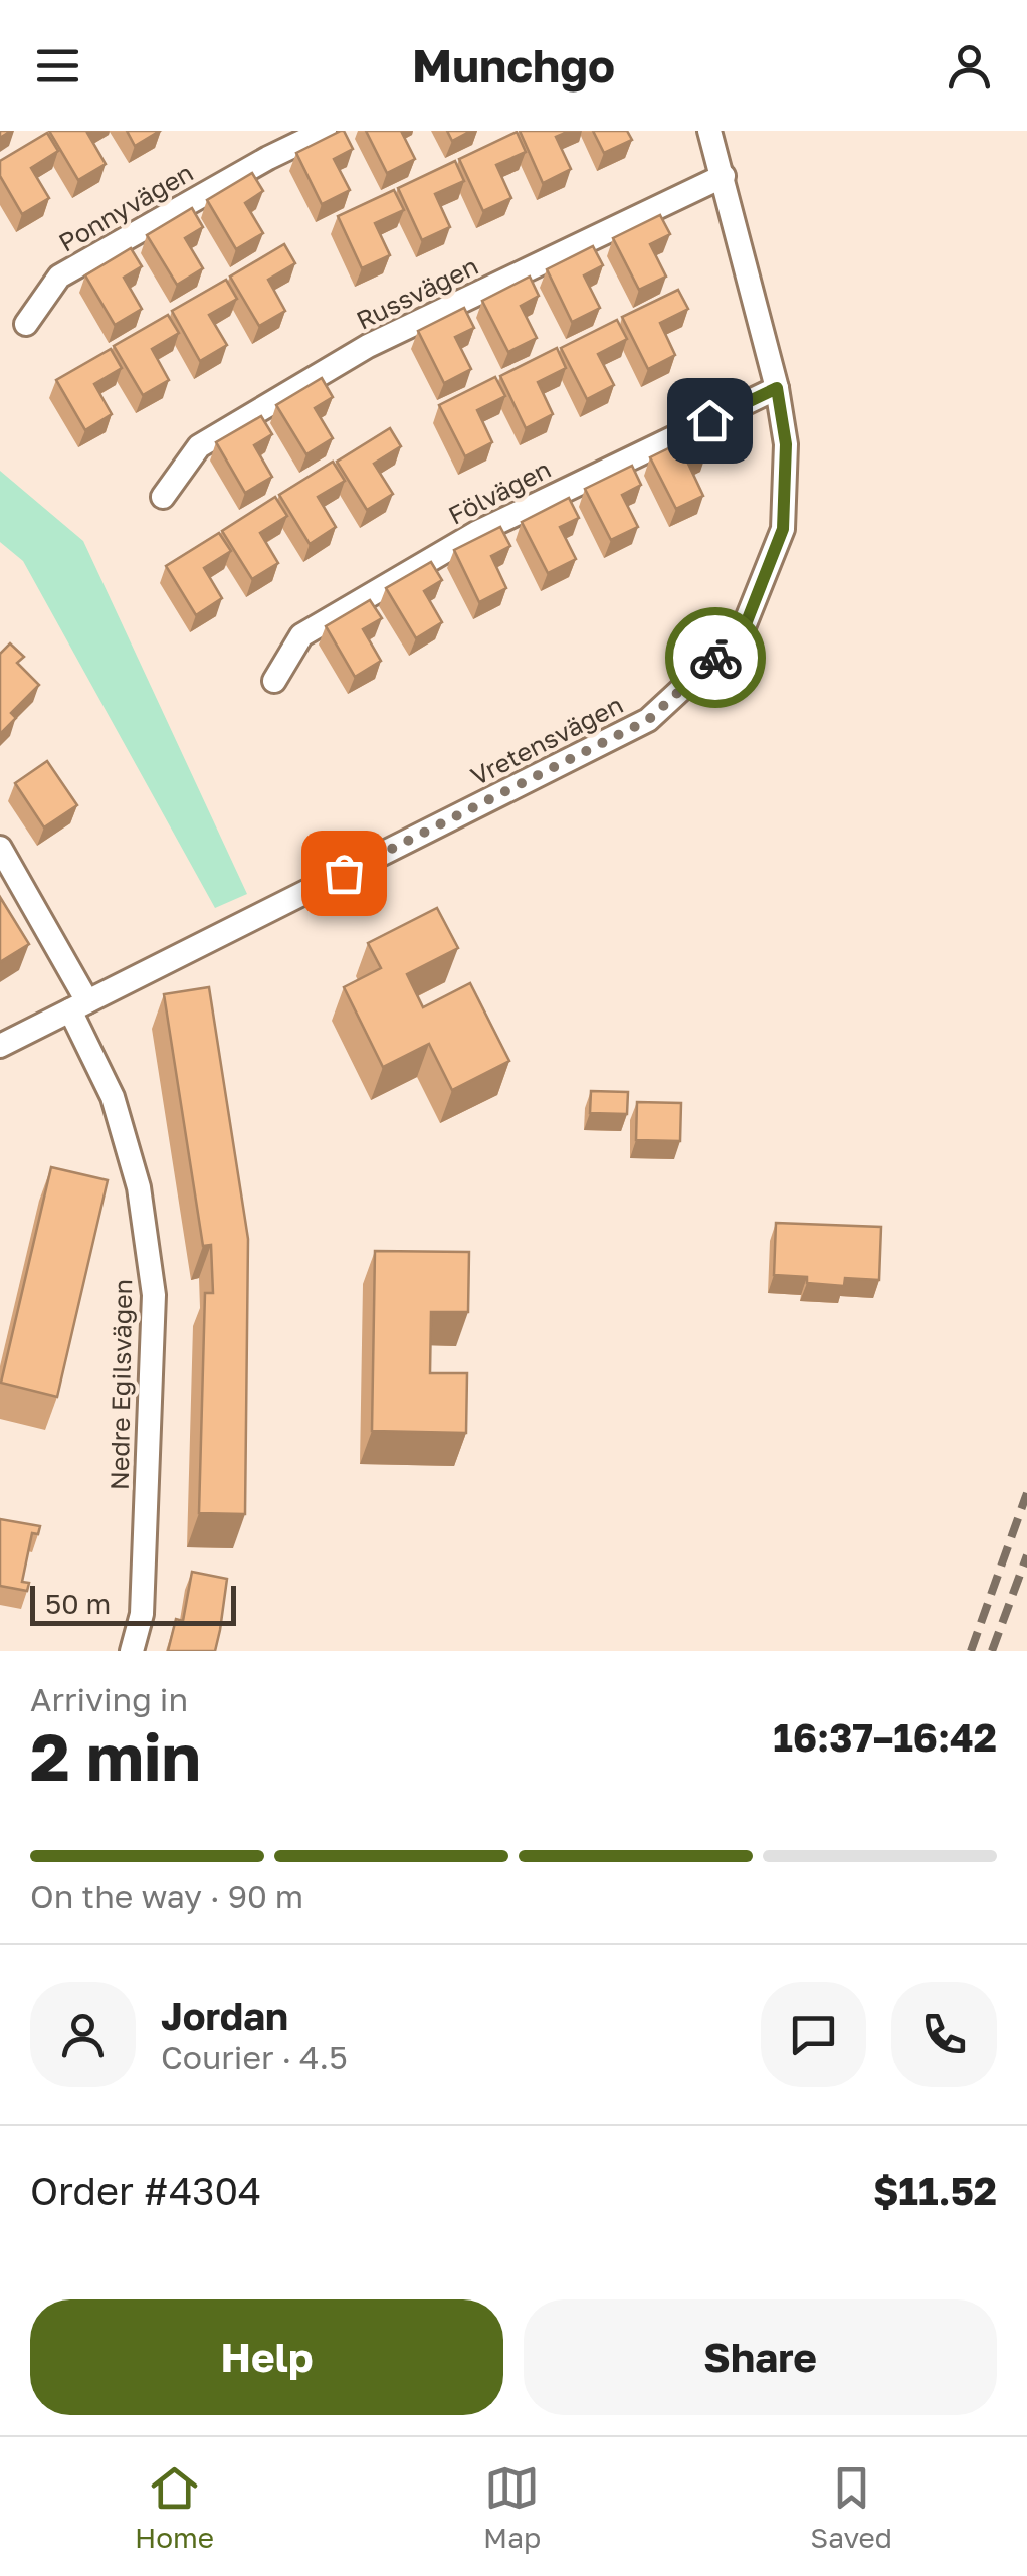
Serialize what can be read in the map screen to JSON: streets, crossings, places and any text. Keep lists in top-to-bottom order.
{
  "streets": {
    "street": [
      "Ponnyvägen",
      "Russvägen",
      "Fölvägen",
      "Vretensvägen",
      "Nedre Egilsvägen"
    ]
  },
  "crossings": [
    ["Russvägen", "Vretensvägen"],
    ["Fölvägen", "Vretensvägen"],
    ["Vretensvägen", "Nedre Egilsvägen"]
  ],
  "scale_bar": "50 m",
  "page": {
    "header": "Munchgo",
    "scale": "50 m",
    "heading": ["2 min", "Arriving in", "16:37–16:42"],
    "panel": [
      "Jordan",
      "Courier · 4.5",
      "Order #4304",
      "$11.52"
    ],
    "bar": "On the way · 90 m",
    "buttons": ["Help", "Share"],
    "tabs": ["Home", "Map", "Saved"]
  }
}
